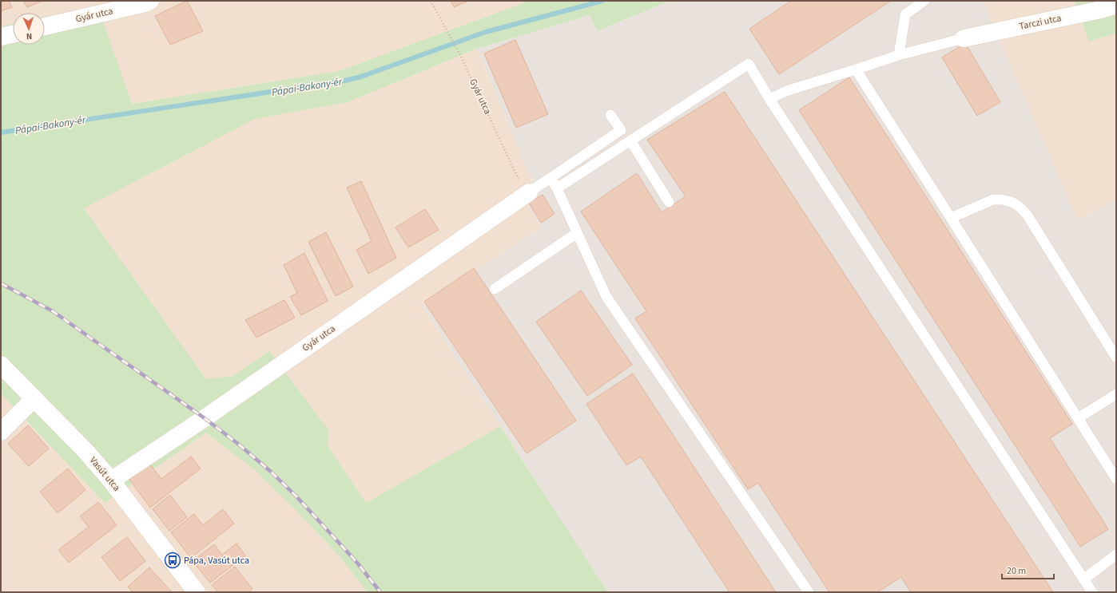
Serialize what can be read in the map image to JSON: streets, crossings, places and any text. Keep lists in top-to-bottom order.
{
  "streets": {
    "street": ["Gyár utca", "Tarczi utca", "Vasút utca"]
  },
  "crossings": [
    ["Gyár utca", "Vasút utca"]
  ],
  "water": ["Pápai-Bakony-ér"],
  "places": {
    "bus stop": ["Pápa, Vasút utca"]
  },
  "scale_bar": "20 m",
  "north": "bottom"
}
